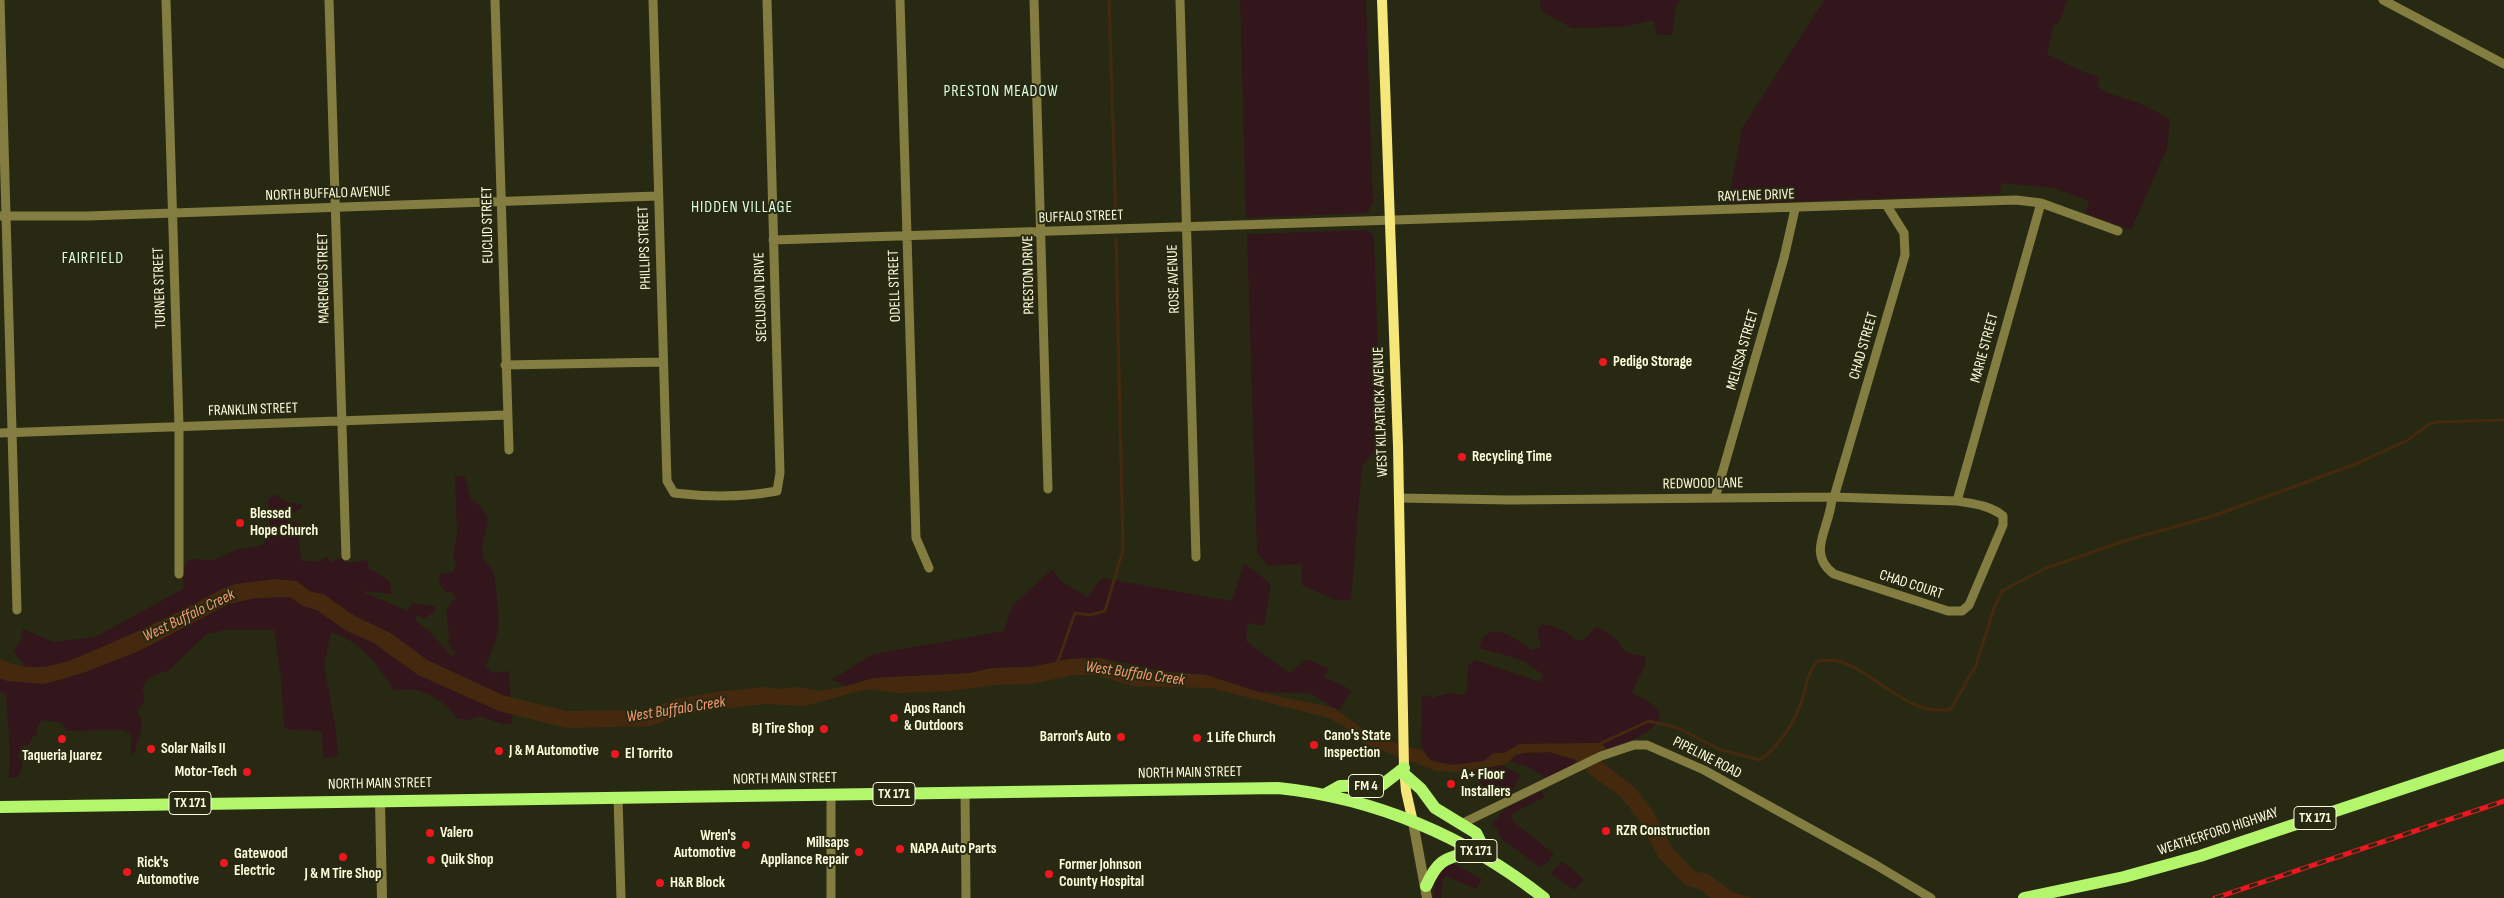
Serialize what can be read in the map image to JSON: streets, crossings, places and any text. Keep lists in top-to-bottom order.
{
  "streets": {
    "main road": [
      "WEST KILPATRICK AVENUE",
      "NORTH MAIN STREET",
      "FM 4",
      "TX 171",
      "WEATHERFORD HIGHWAY"
    ],
    "street": [
      "NORTH BUFFALO AVENUE",
      "RAYLENE DRIVE",
      "BUFFALO STREET",
      "EUCLID STREET",
      "PHILLIPS STREET",
      "PRESTON DRIVE",
      "MARENGO STREET",
      "ROSE AVENUE",
      "ODELL STREET",
      "TURNER STREET",
      "SECLUSION DRIVE",
      "CHAD STREET",
      "MARIE STREET",
      "MELISSA STREET",
      "FRANKLIN STREET",
      "REDWOOD LANE",
      "CHAD COURT",
      "PIPELINE ROAD"
    ]
  },
  "crossings": [
    ["NORTH BUFFALO AVENUE", "EUCLID STREET"],
    ["NORTH BUFFALO AVENUE", "PHILLIPS STREET"],
    ["NORTH BUFFALO AVENUE", "MARENGO STREET"],
    ["NORTH BUFFALO AVENUE", "TURNER STREET"],
    ["RAYLENE DRIVE", "BUFFALO STREET"],
    ["RAYLENE DRIVE", "CHAD STREET"],
    ["RAYLENE DRIVE", "MARIE STREET"],
    ["RAYLENE DRIVE", "MELISSA STREET"],
    ["RAYLENE DRIVE", "WEST KILPATRICK AVENUE"],
    ["BUFFALO STREET", "PRESTON DRIVE"],
    ["BUFFALO STREET", "ROSE AVENUE"],
    ["BUFFALO STREET", "ODELL STREET"],
    ["BUFFALO STREET", "SECLUSION DRIVE"],
    ["BUFFALO STREET", "WEST KILPATRICK AVENUE"],
    ["EUCLID STREET", "FRANKLIN STREET"],
    ["PHILLIPS STREET", "SECLUSION DRIVE"],
    ["MARENGO STREET", "FRANKLIN STREET"],
    ["TURNER STREET", "FRANKLIN STREET"],
    ["CHAD STREET", "REDWOOD LANE"],
    ["CHAD STREET", "CHAD COURT"],
    ["MARIE STREET", "REDWOOD LANE"],
    ["MELISSA STREET", "REDWOOD LANE"],
    ["WEST KILPATRICK AVENUE", "REDWOOD LANE"],
    ["WEST KILPATRICK AVENUE", "NORTH MAIN STREET"],
    ["WEST KILPATRICK AVENUE", "FM 4"],
    ["REDWOOD LANE", "CHAD COURT"],
    ["NORTH MAIN STREET", "FM 4"]
  ],
  "districts": ["PRESTON MEADOW", "HIDDEN VILLAGE", "FAIRFIELD"],
  "water": ["West Buffalo Creek"],
  "places": [
    "Pedigo Storage",
    "Recycling Time",
    "Blessed Hope Church",
    "Apos Ranch & Outdoors",
    "BJ Tire Shop",
    "Barron's Auto",
    "1 Life Church",
    "Taqueria Juarez",
    "Cano's State Inspection",
    "Solar Nails II",
    "J & M Automotive",
    "El Torrito",
    "Motor-Tech",
    "A+ Floor Installers",
    "RZR Construction",
    "Valero",
    "Wren's Automotive",
    "NAPA Auto Parts",
    "Millsaps Appliance Repair",
    "J & M Tire Shop",
    "Quik Shop",
    "Gatewood Electric",
    "Rick's Automotive",
    "Former Johnson County Hospital",
    "H&R Block"
  ]
}
